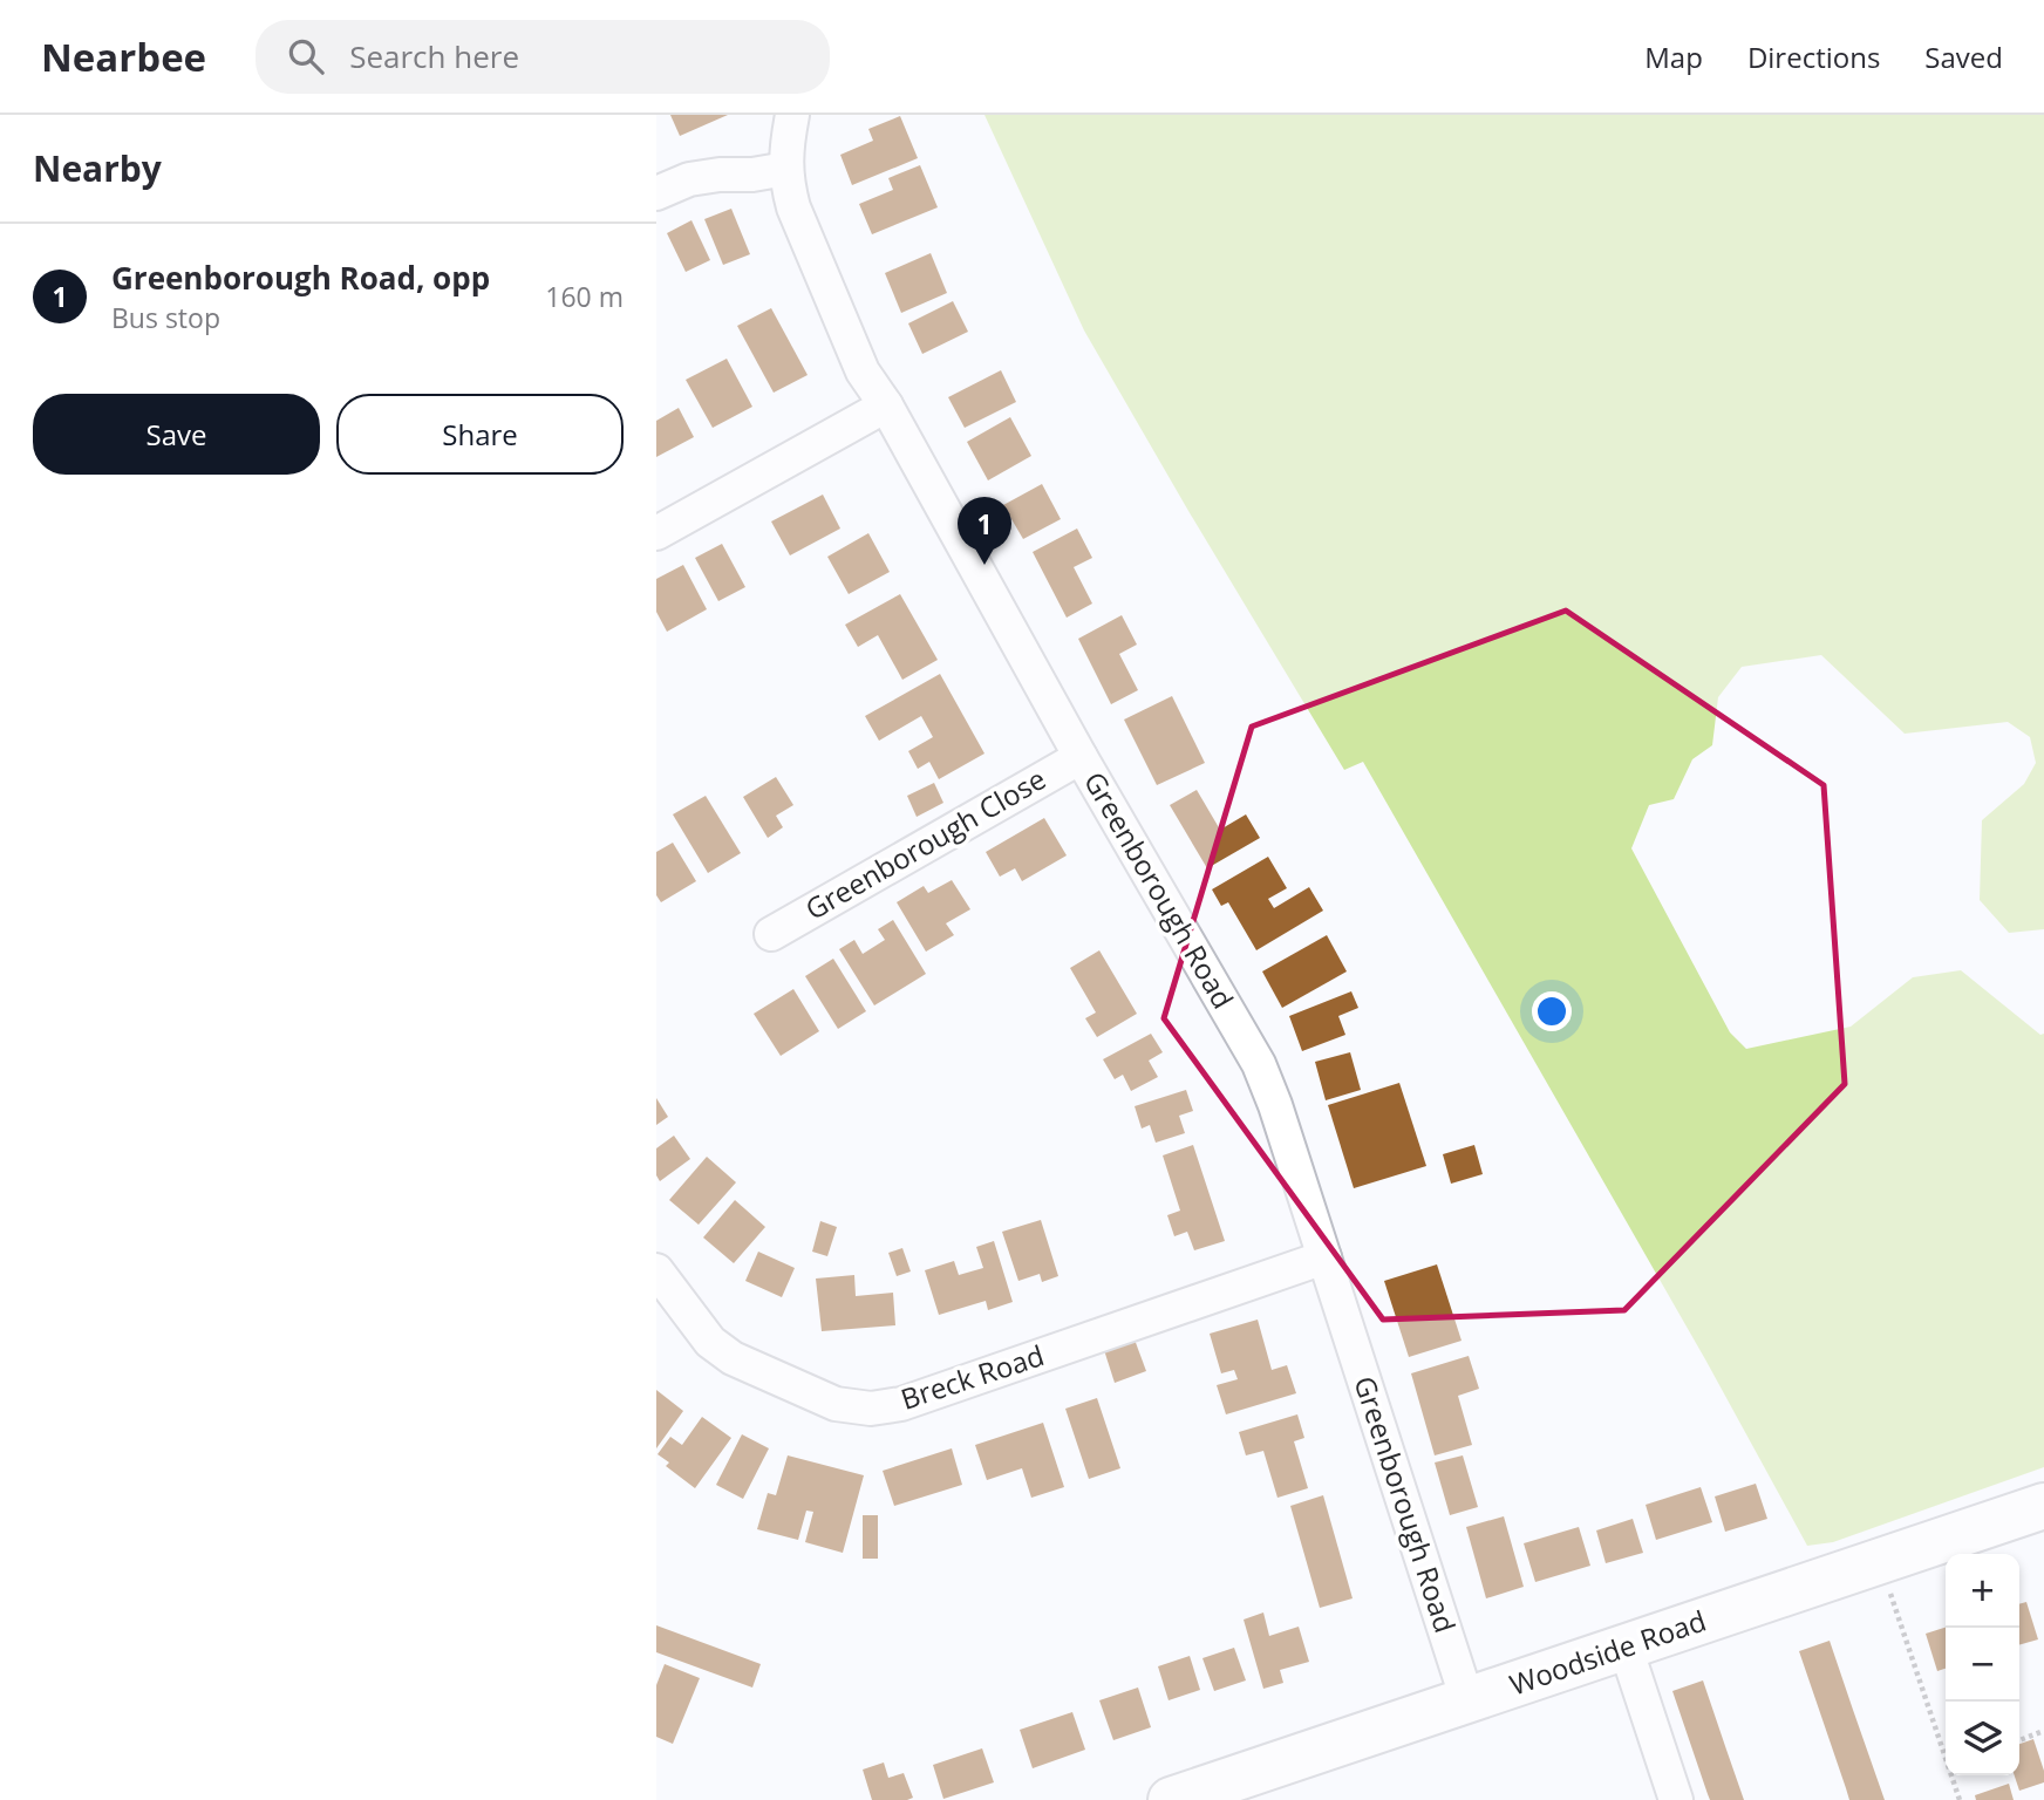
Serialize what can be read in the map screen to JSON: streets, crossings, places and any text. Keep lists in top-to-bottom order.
{
  "streets": {
    "street": [
      "Greenborough Close",
      "Greenborough Road",
      "Breck Road",
      "Woodside Road"
    ]
  },
  "crossings": [
    ["Greenborough Close", "Greenborough Road"],
    ["Greenborough Road", "Breck Road"],
    ["Greenborough Road", "Woodside Road"]
  ],
  "page": {
    "header": "Nearbee",
    "search": "Search here",
    "nav": ["Map", "Directions", "Saved"],
    "heading": "Nearby",
    "list": [
      {
        "mark": "1",
        "name": "Greenborough Road, opp",
        "note": "Bus stop",
        "value": "160 m"
      }
    ],
    "buttons": ["Save", "Share"],
    "pins": "1",
    "map_buttons": ["+", "−"]
  }
}
